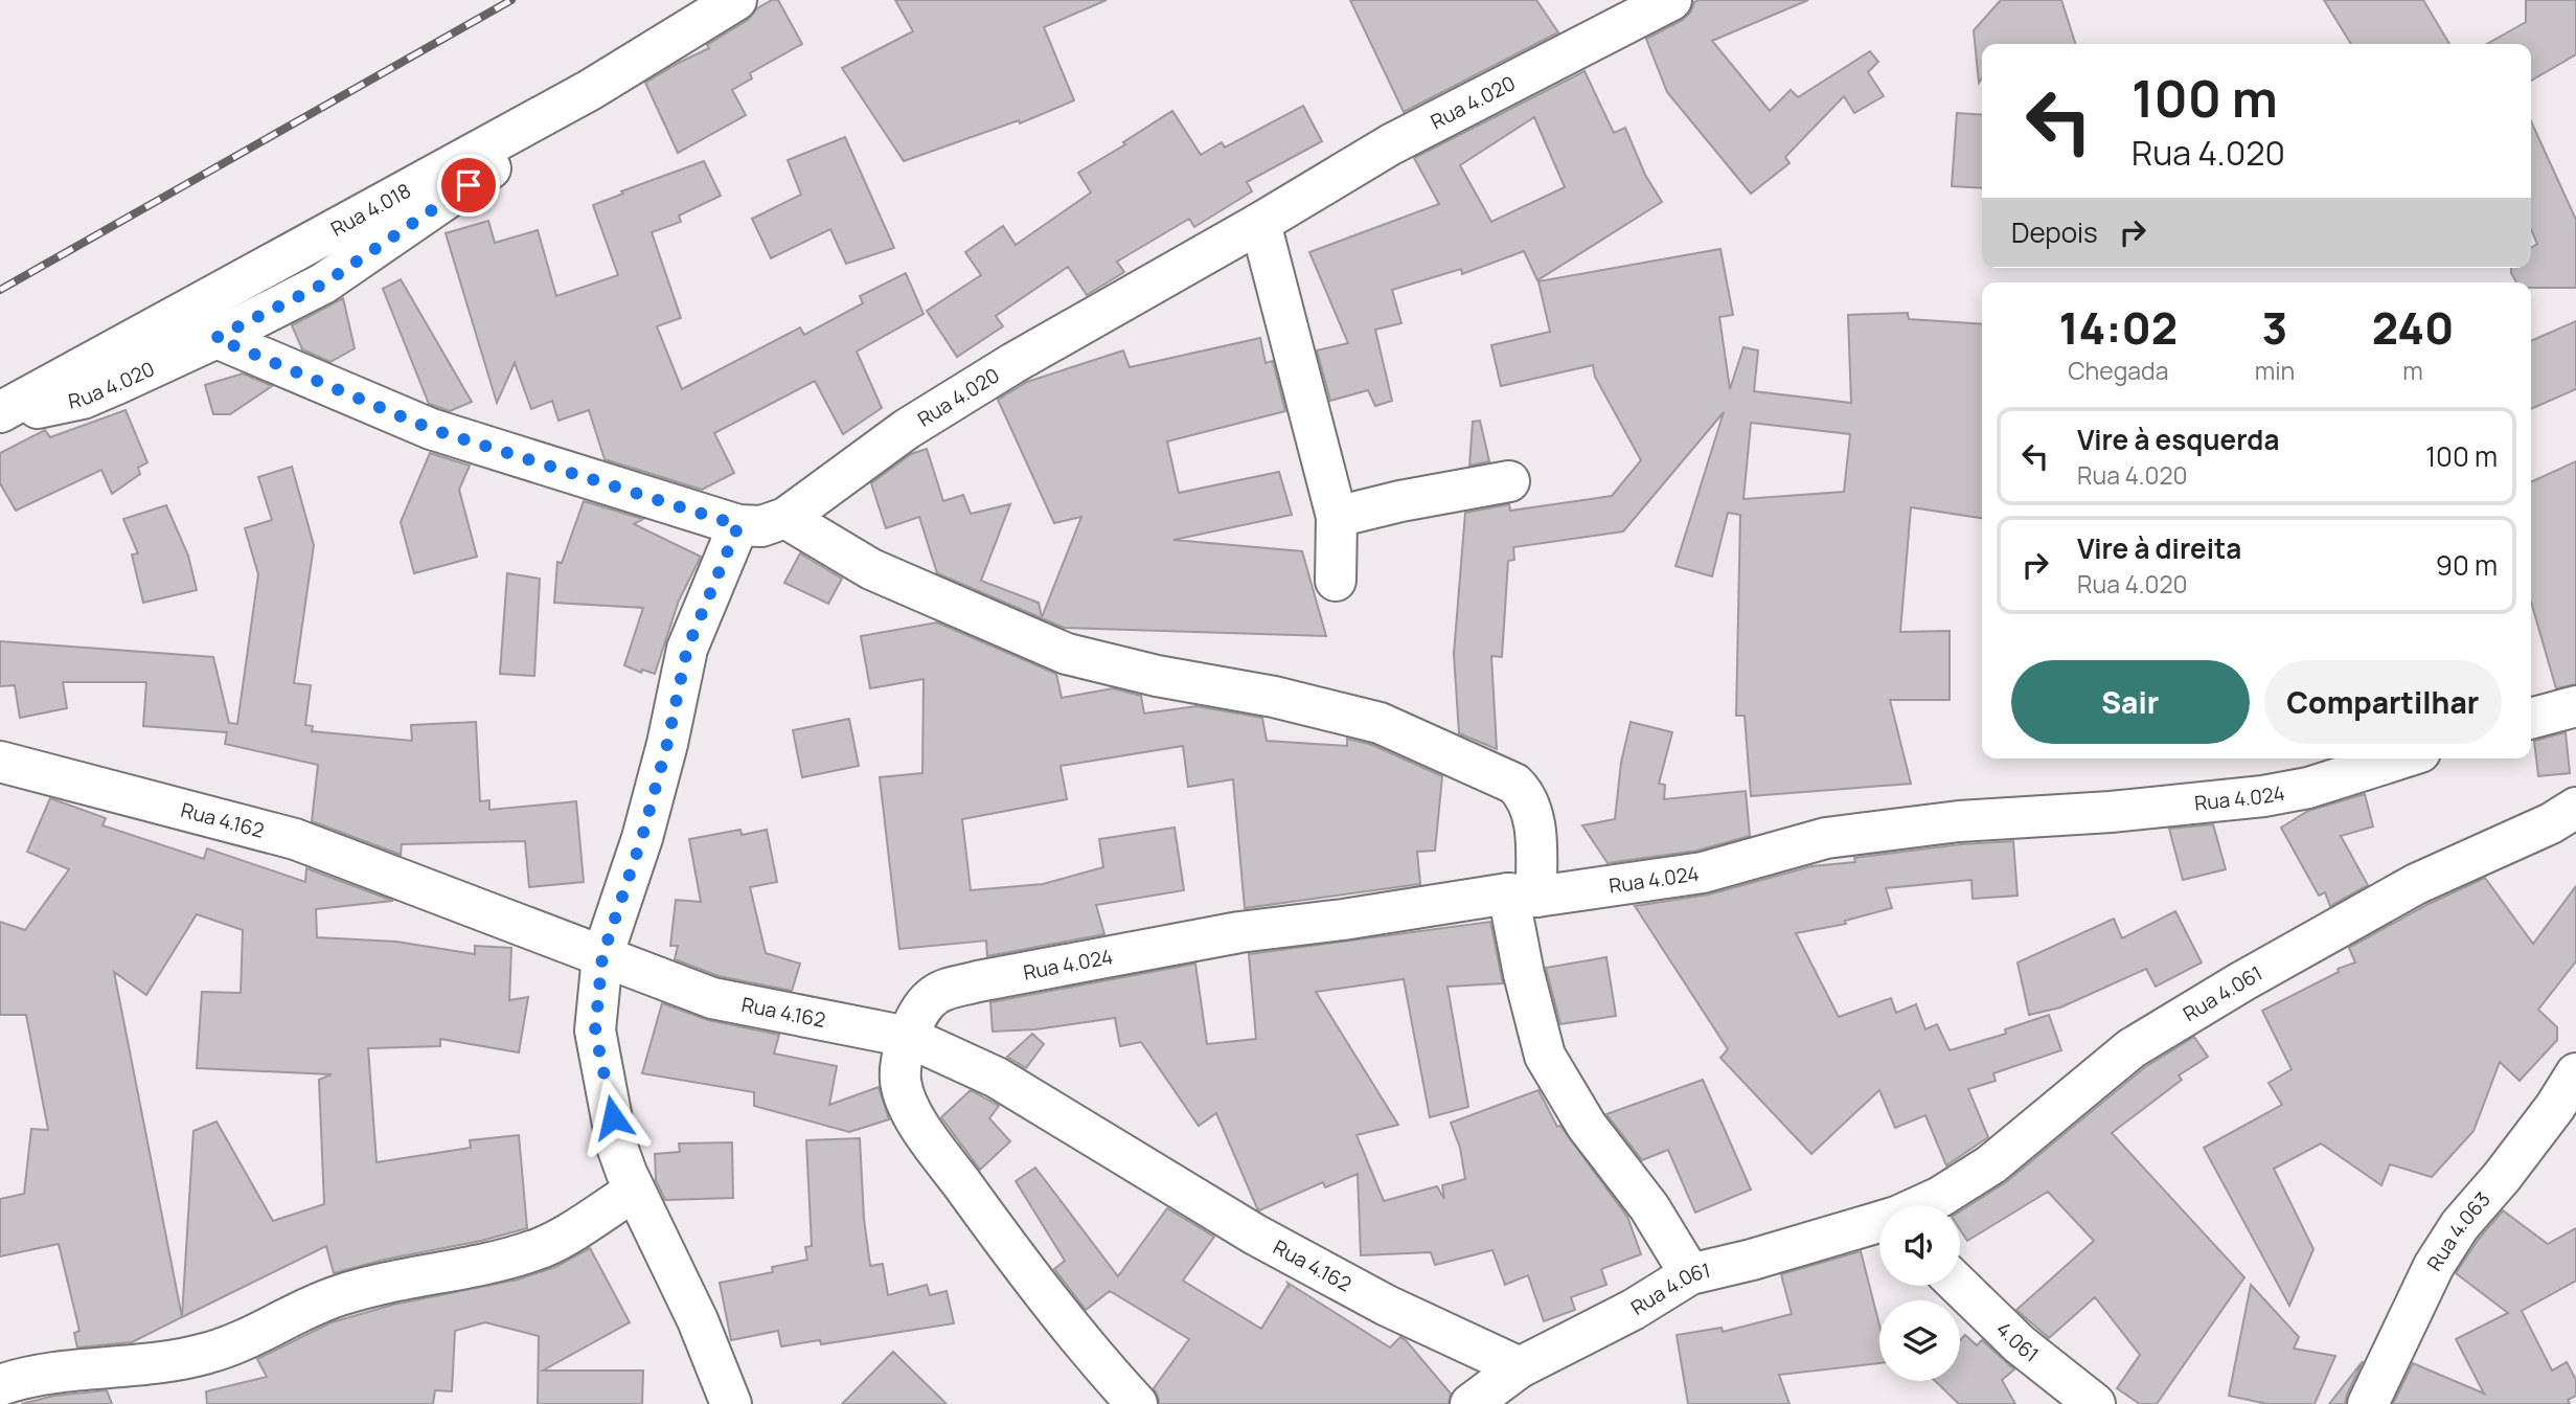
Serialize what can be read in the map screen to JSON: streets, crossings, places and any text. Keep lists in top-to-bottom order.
{
  "streets": {
    "street": [
      "Rua 4.020",
      "Rua 4.018",
      "Rua 4.024",
      "Rua 4.162",
      "Rua 4.061",
      "Rua 4.063",
      "4.061"
    ]
  },
  "crossings": [
    ["Rua 4.020", "Rua 4.018"],
    ["Rua 4.024", "Rua 4.162"],
    ["Rua 4.162", "Rua 4.061"]
  ],
  "page": {
    "turn": ["100 m", "Rua 4.020"],
    "then": "Depois",
    "eta": [
      "14:02",
      "Chegada",
      "3",
      "min",
      "240",
      "m"
    ],
    "list": [
      {
        "name": "Vire à esquerda",
        "note": "Rua 4.020",
        "value": "100 m"
      },
      {
        "name": "Vire à direita",
        "note": "Rua 4.020",
        "value": "90 m"
      }
    ],
    "buttons": ["Sair", "Compartilhar"]
  }
}
